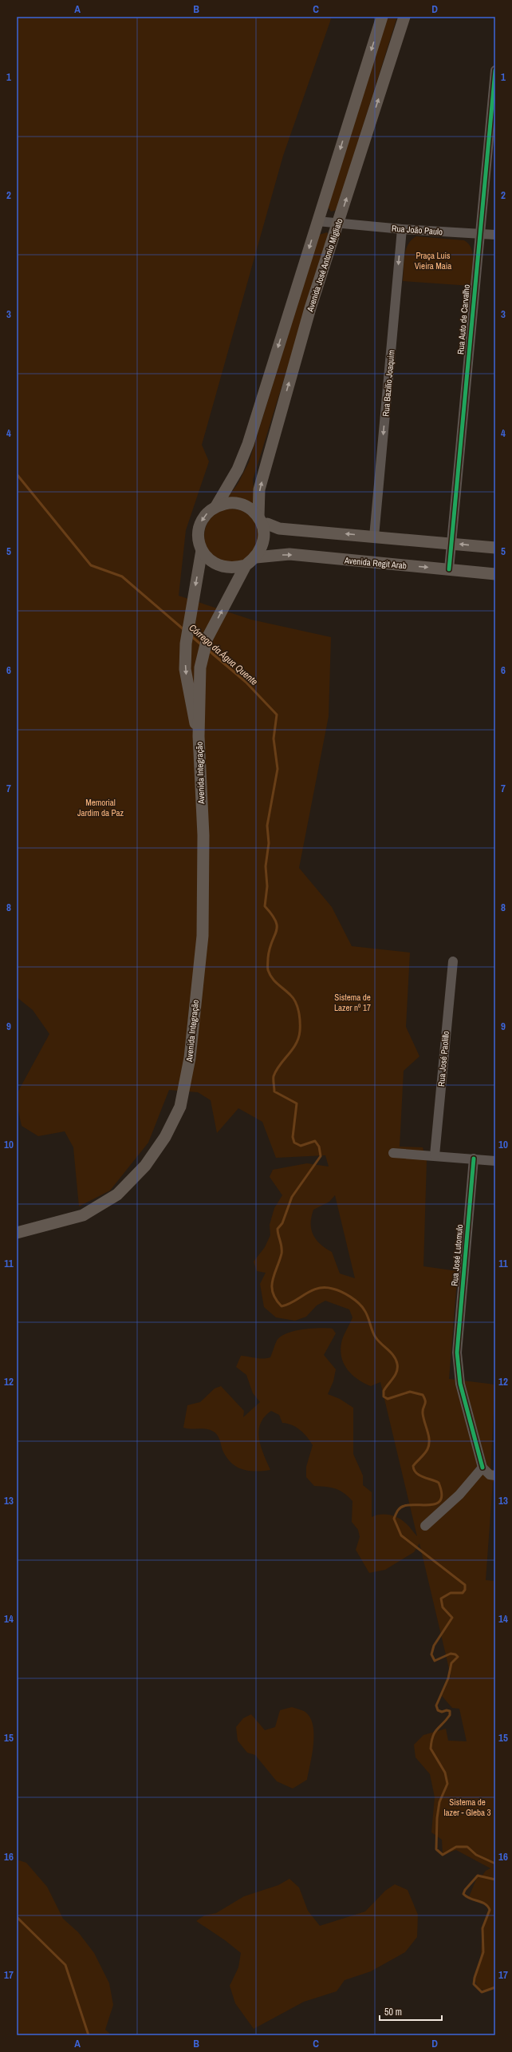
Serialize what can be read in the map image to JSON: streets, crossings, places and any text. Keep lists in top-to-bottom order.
{
  "streets": {
    "main road": ["Avenida José Antonio Migliato", "Avenida Regit Arab", "Avenida Integração"],
    "street": [
      "Rua João Paulo",
      "Rua Auto de Carvalho",
      "Rua Bazilio Joaquim",
      "Rua José Paolillo",
      "Rua José Lutomulo"
    ]
  },
  "crossings": [
    ["Rua João Paulo", "Avenida José Antonio Migliato"],
    ["Rua João Paulo", "Rua Auto de Carvalho"],
    ["Rua João Paulo", "Rua Bazilio Joaquim"],
    ["Avenida José Antonio Migliato", "Avenida Regit Arab"],
    ["Avenida José Antonio Migliato", "Avenida Integração"],
    ["Rua Auto de Carvalho", "Avenida Regit Arab"],
    ["Avenida Regit Arab", "Avenida Integração"]
  ],
  "one_way": ["Rua Bazilio Joaquim"],
  "water": ["Córrego da Água Quente"],
  "parks": [
    "Praça Luis Vieira Maia",
    "Memorial Jardim da Paz",
    "Sistema de Lazer nº 17",
    "Sistema de lazer - Gleba 3"
  ],
  "scale_bar": "50 m",
  "grid": {
    "columns": [
      "A",
      "B",
      "C",
      "D"
    ],
    "rows": [
      "1",
      "2",
      "3",
      "4",
      "5",
      "6",
      "7",
      "8",
      "9",
      "10",
      "11",
      "12",
      "13",
      "14",
      "15",
      "16",
      "17"
    ]
  }
}
